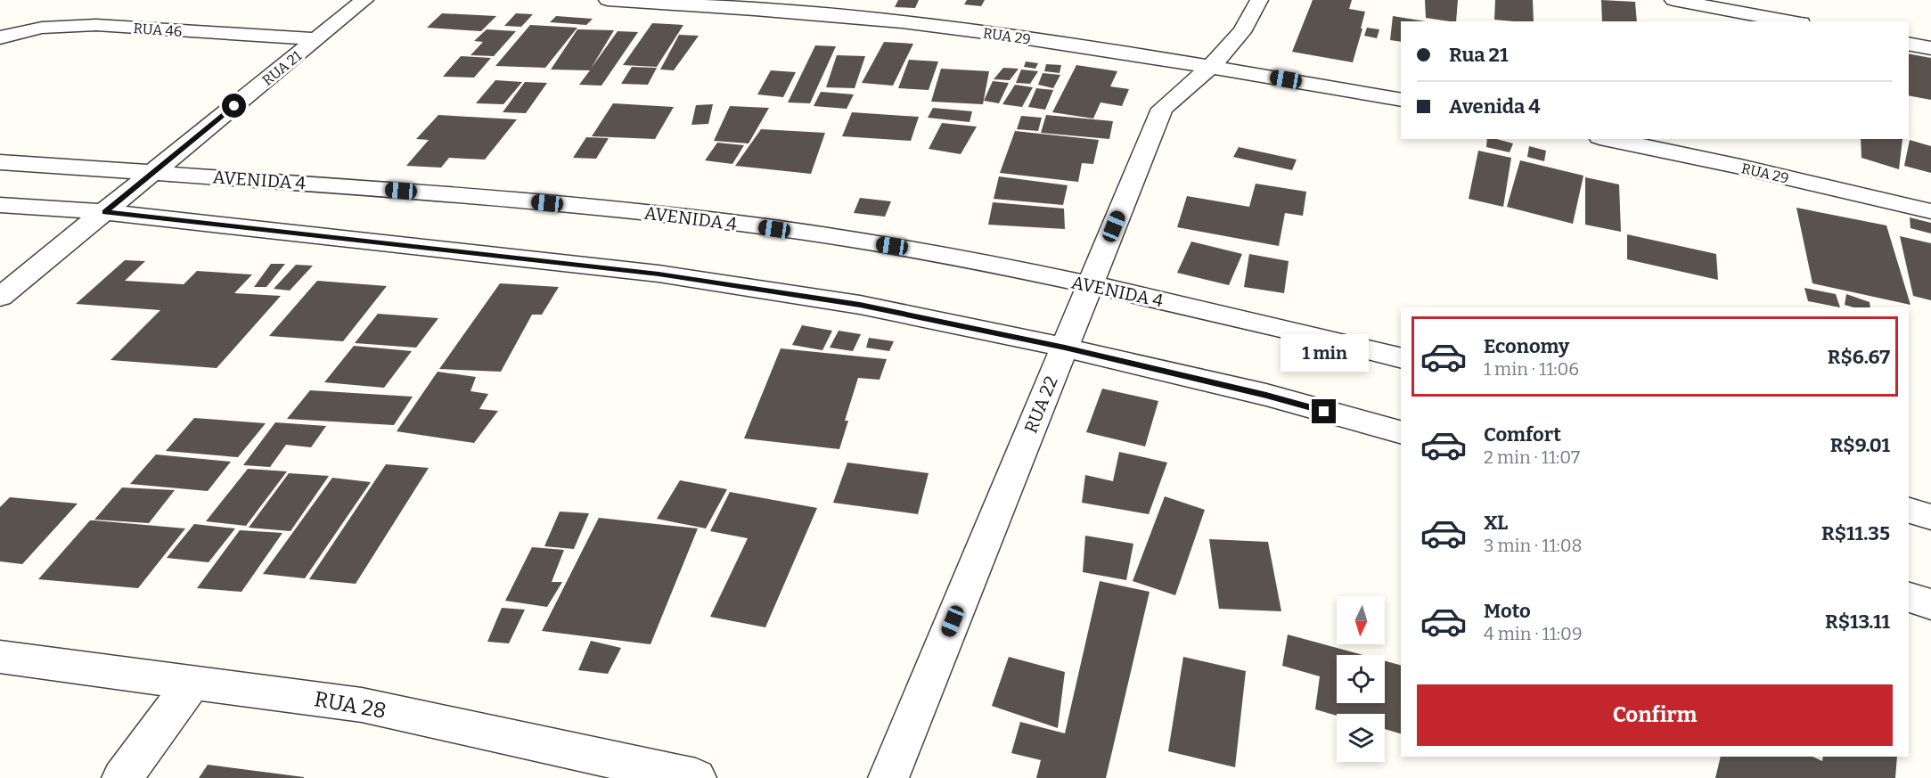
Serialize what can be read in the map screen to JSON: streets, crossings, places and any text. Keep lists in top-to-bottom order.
{
  "streets": {
    "street": [
      "RUA 46",
      "RUA 29",
      "RUA 21",
      "AVENIDA 4",
      "RUA 22",
      "RUA 28"
    ]
  },
  "crossings": [
    ["RUA 46", "RUA 21"],
    ["RUA 29", "RUA 22"],
    ["RUA 21", "AVENIDA 4"],
    ["AVENIDA 4", "RUA 22"]
  ],
  "north": "bottom",
  "page": {
    "banner": ["Rua 21", "Avenida 4"],
    "list": [
      {
        "name": "Economy",
        "note": "1 min · 11:06",
        "value": "R$6.67"
      },
      {
        "name": "Comfort",
        "note": "2 min · 11:07",
        "value": "R$9.01"
      },
      {
        "name": "XL",
        "note": "3 min · 11:08",
        "value": "R$11.35"
      },
      {
        "name": "Moto",
        "note": "4 min · 11:09",
        "value": "R$13.11"
      }
    ],
    "bubble": "1 min",
    "buttons": "Confirm"
  }
}
